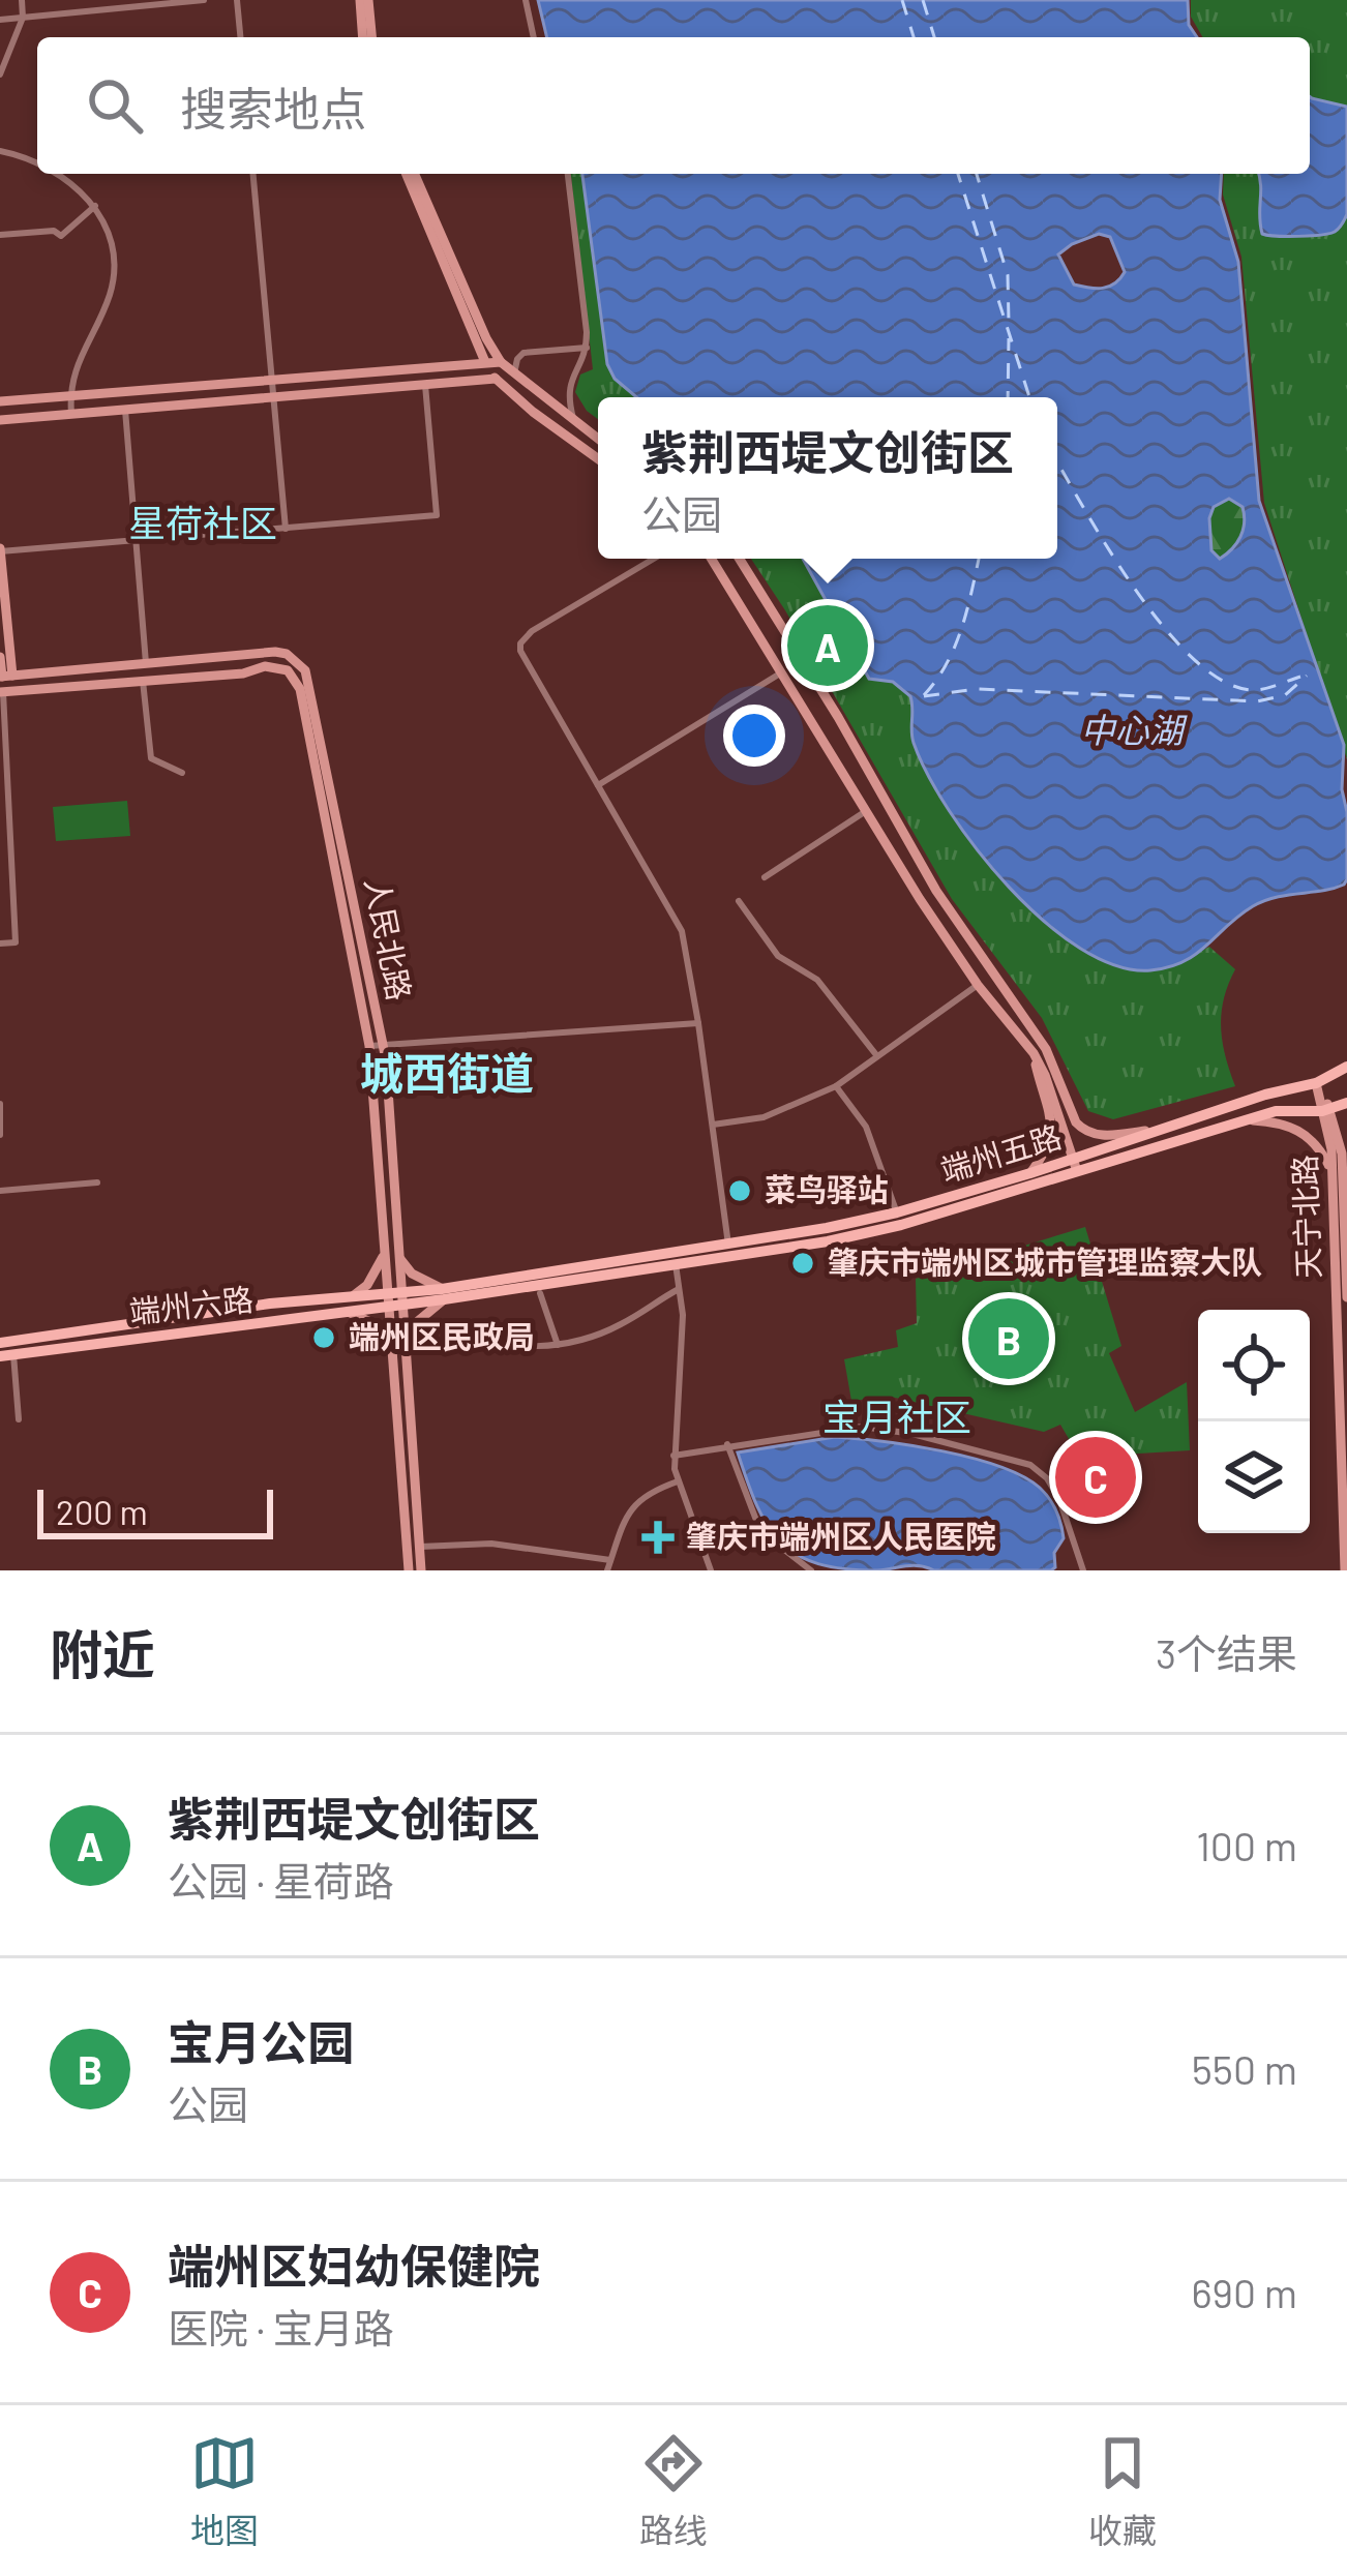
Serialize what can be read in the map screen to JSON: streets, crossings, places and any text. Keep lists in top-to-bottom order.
{
  "streets": {
    "main road": ["端州五路", "端州六路"],
    "street": ["人民北路", "天宁北路"]
  },
  "crossings": [
    ["人民北路", "端州五路"],
    ["人民北路", "端州六路"],
    ["端州五路", "天宁北路"],
    ["端州五路", "端州六路"]
  ],
  "districts": ["星荷社区", "城西街道", "宝月社区"],
  "water": ["中心湖"],
  "places": {
    "other": ["菜鸟驿站", "肇庆市端州区城市管理监察大队", "端州区民政局"],
    "health": ["肇庆市端州区人民医院"]
  },
  "scale_bar": "200 m",
  "page": {
    "search": "搜索地点",
    "popup": ["紫荆西堤文创街区", "公园"],
    "pins": ["A", "B", "C"],
    "scale": "200 m",
    "heading": ["附近", "3个结果"],
    "list": [
      {
        "mark": "A",
        "name": "紫荆西堤文创街区",
        "note": "公园 · 星荷路",
        "value": "100 m"
      },
      {
        "mark": "B",
        "name": "宝月公园",
        "note": "公园",
        "value": "550 m"
      },
      {
        "mark": "C",
        "name": "端州区妇幼保健院",
        "note": "医院 · 宝月路",
        "value": "690 m"
      }
    ],
    "nav": ["地图", "路线", "收藏"]
  }
}
